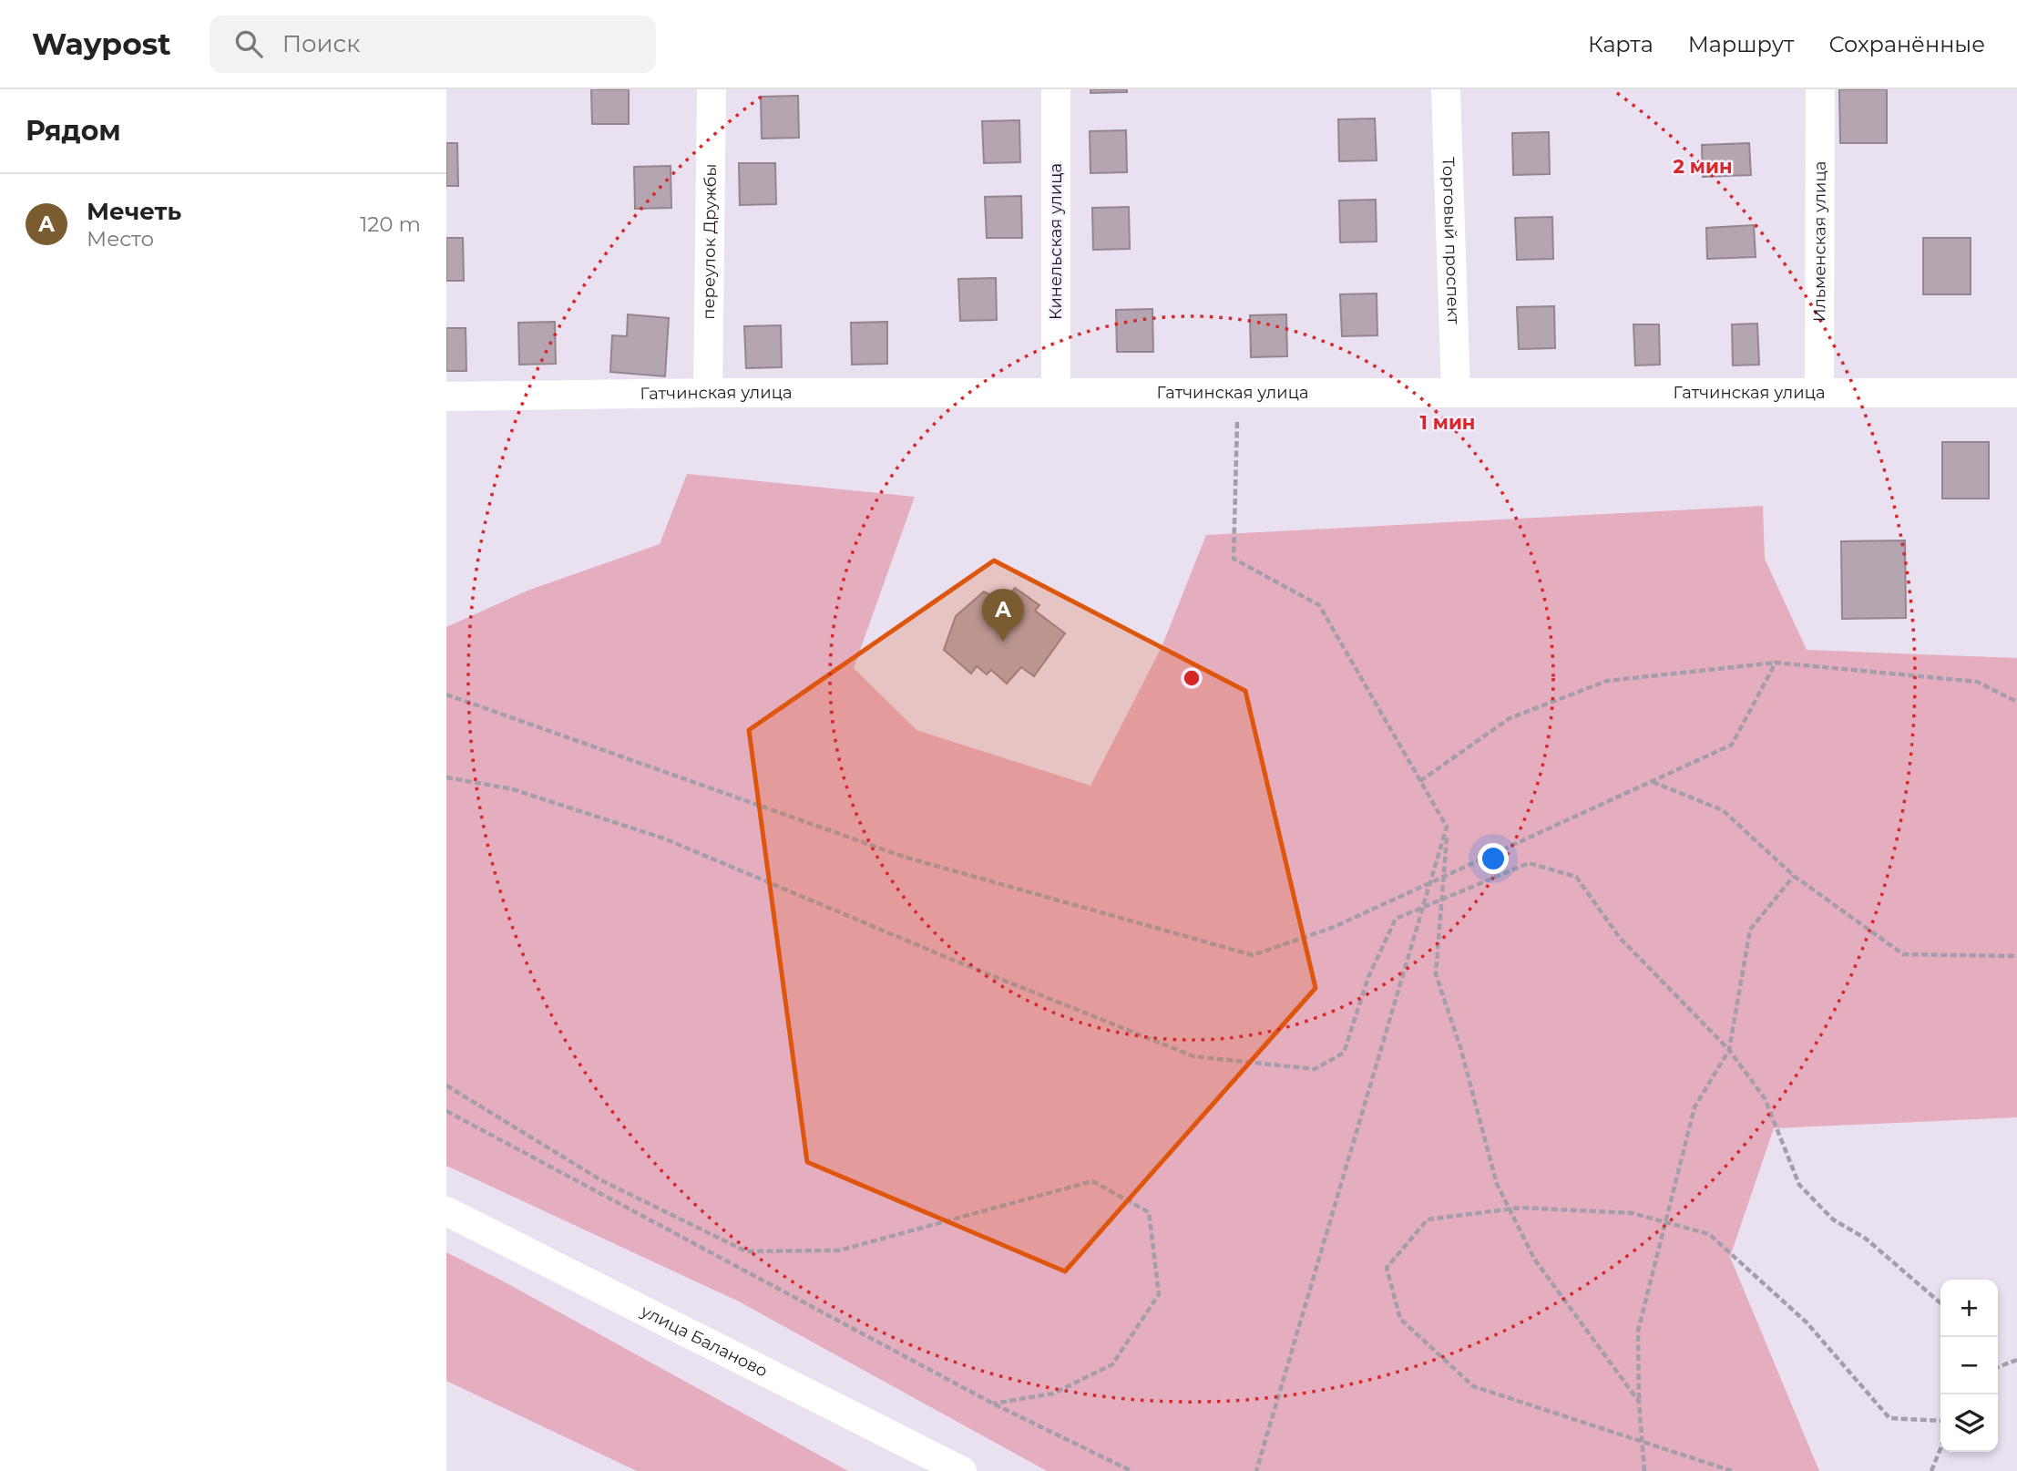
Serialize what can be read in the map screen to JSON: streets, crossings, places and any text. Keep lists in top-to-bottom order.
{
  "streets": {
    "street": [
      "переулок Дружбы",
      "Кинельская улица",
      "Торговый проспект",
      "Ильменская улица",
      "Гатчинская улица",
      "улица Баланово"
    ]
  },
  "crossings": [
    ["переулок Дружбы", "Гатчинская улица"],
    ["Кинельская улица", "Гатчинская улица"],
    ["Торговый проспект", "Гатчинская улица"],
    ["Ильменская улица", "Гатчинская улица"]
  ],
  "page": {
    "header": "Waypost",
    "search": "Поиск",
    "nav": ["Карта", "Маршрут", "Сохранённые"],
    "heading": "Рядом",
    "list": [
      {
        "mark": "A",
        "name": "Мечеть",
        "note": "Место",
        "value": "120 m"
      }
    ],
    "pins": "A",
    "map_buttons": ["+", "−"]
  },
  "rings": ["2 мин", "1 мин"]
}
